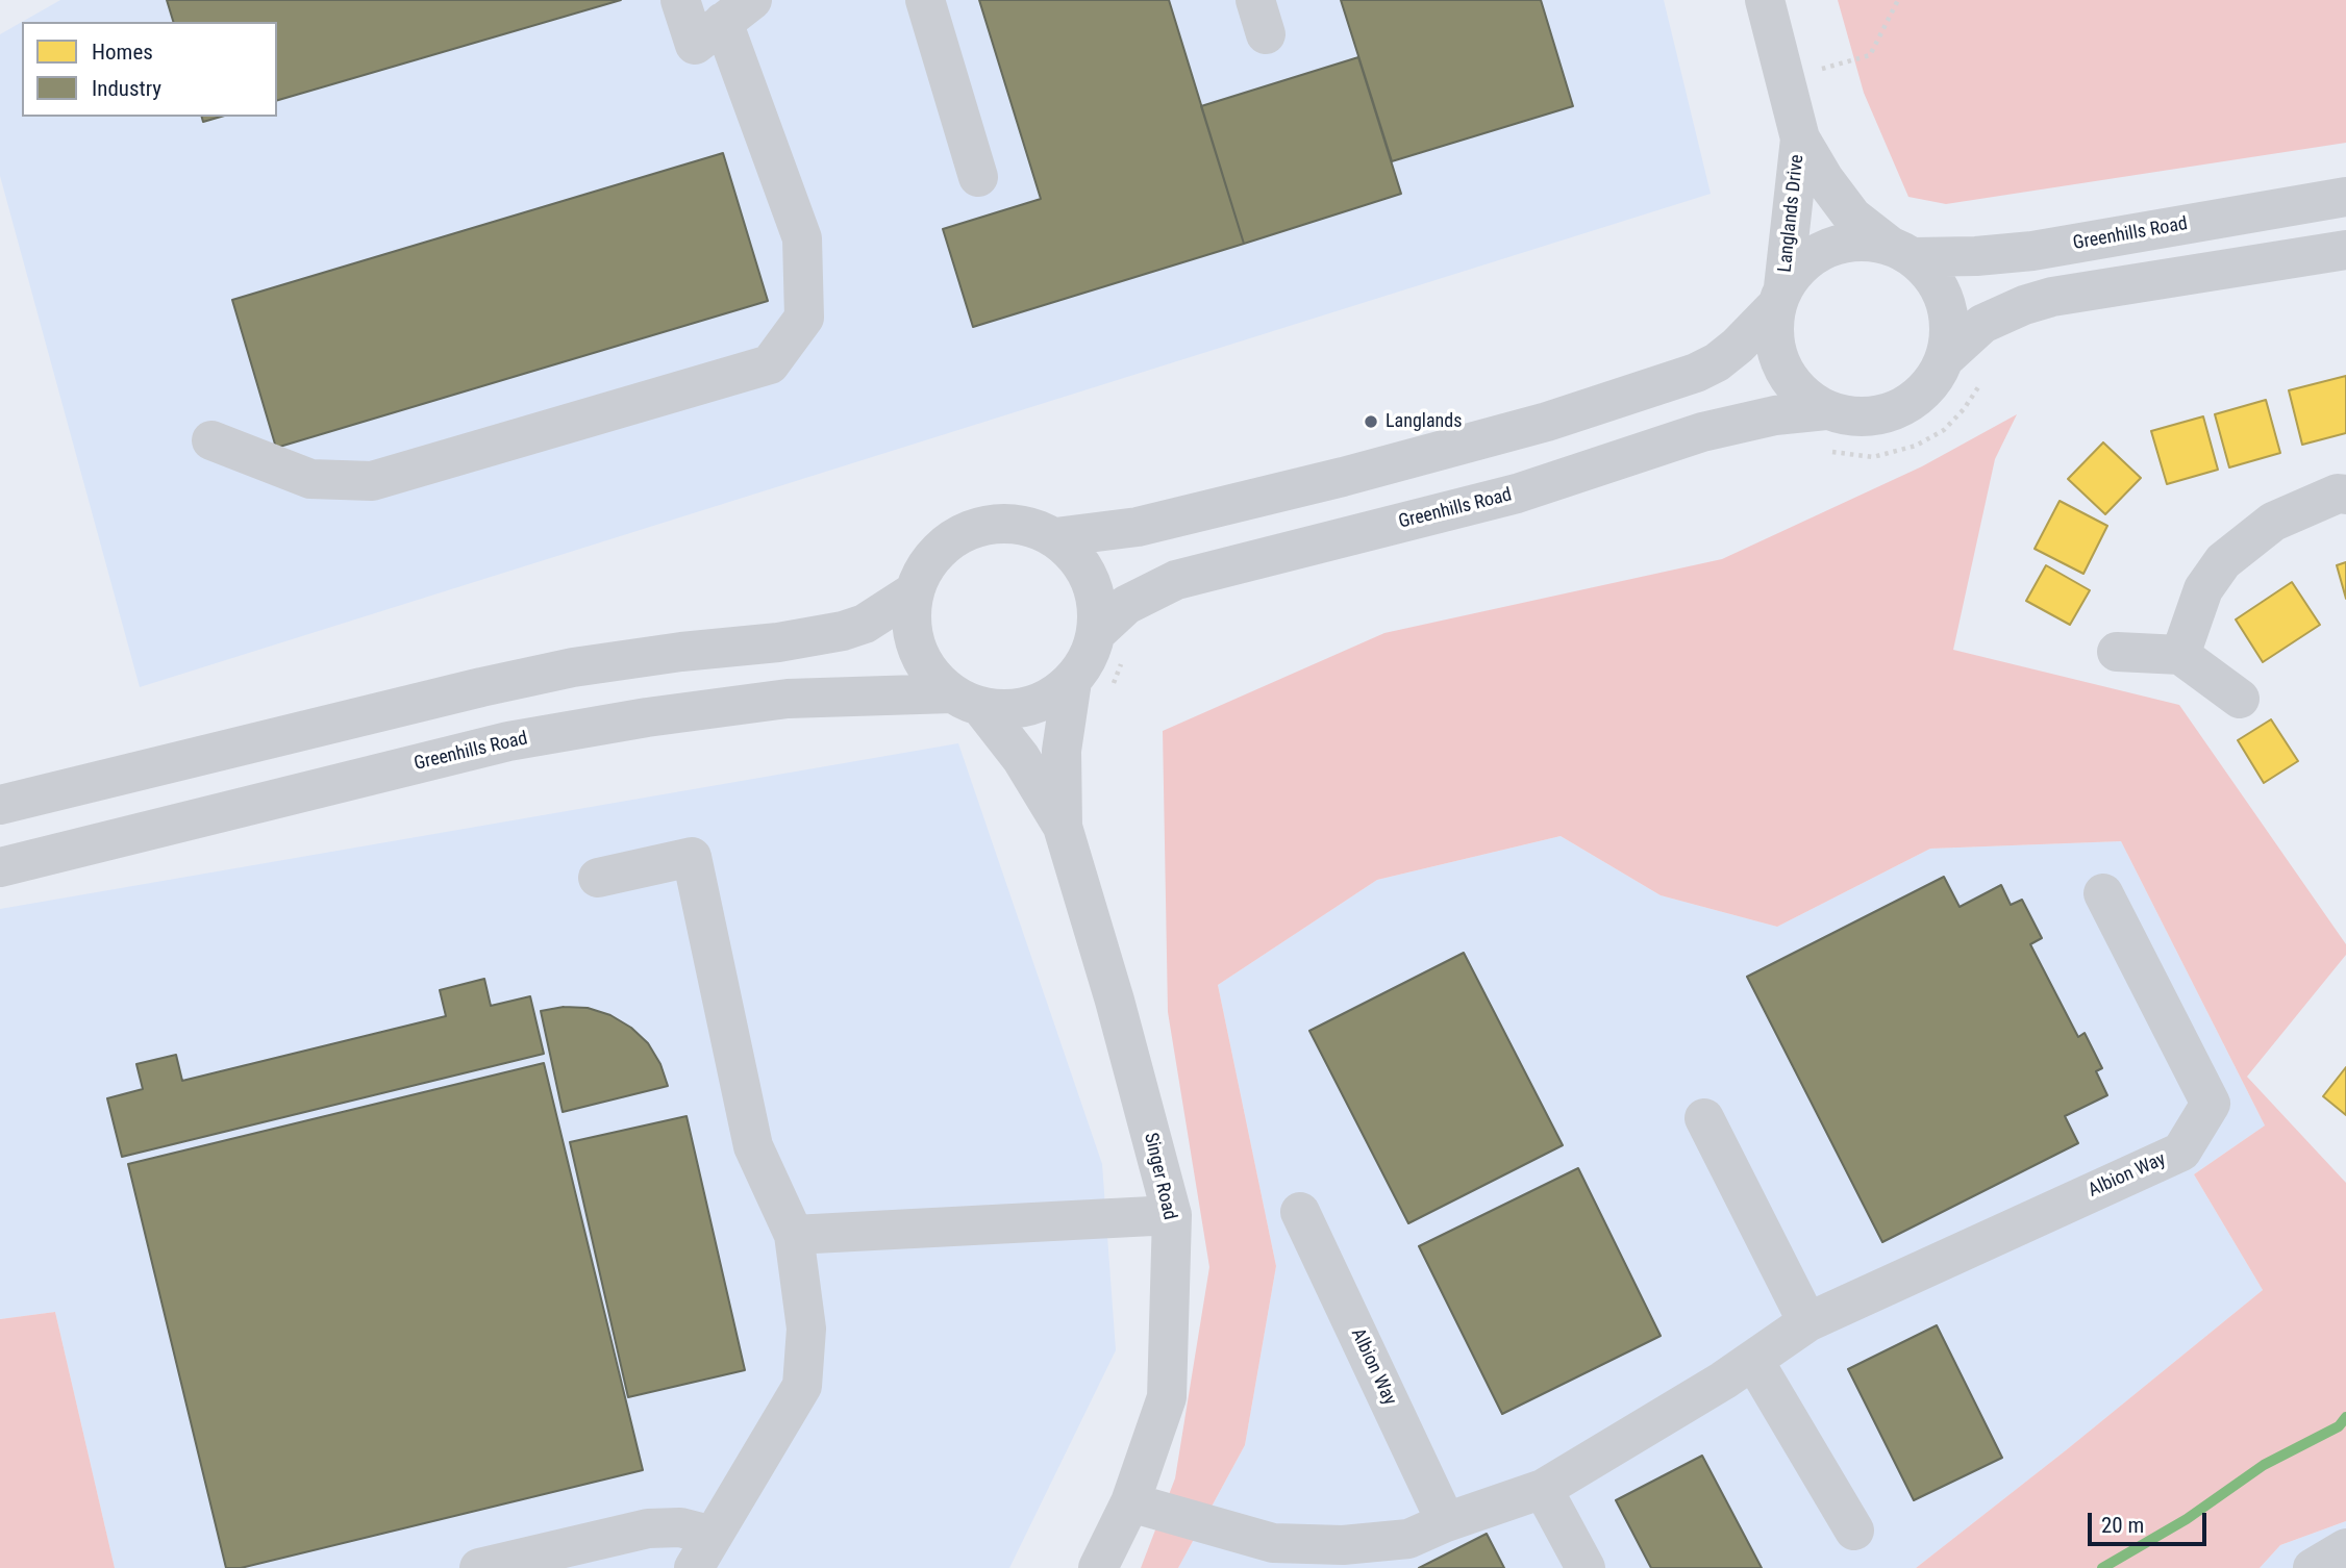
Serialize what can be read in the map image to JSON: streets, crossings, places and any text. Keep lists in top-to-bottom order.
{
  "streets": {
    "street": [
      "Langlands Drive",
      "Greenhills Road",
      "Albion Way",
      "Singer Road"
    ]
  },
  "crossings": [
    ["Langlands Drive", "Greenhills Road"],
    ["Greenhills Road", "Singer Road"],
    ["Albion Way", "Singer Road"]
  ],
  "places": ["Langlands"],
  "legend": ["Homes", "Industry"],
  "scale_bar": "20 m"
}
